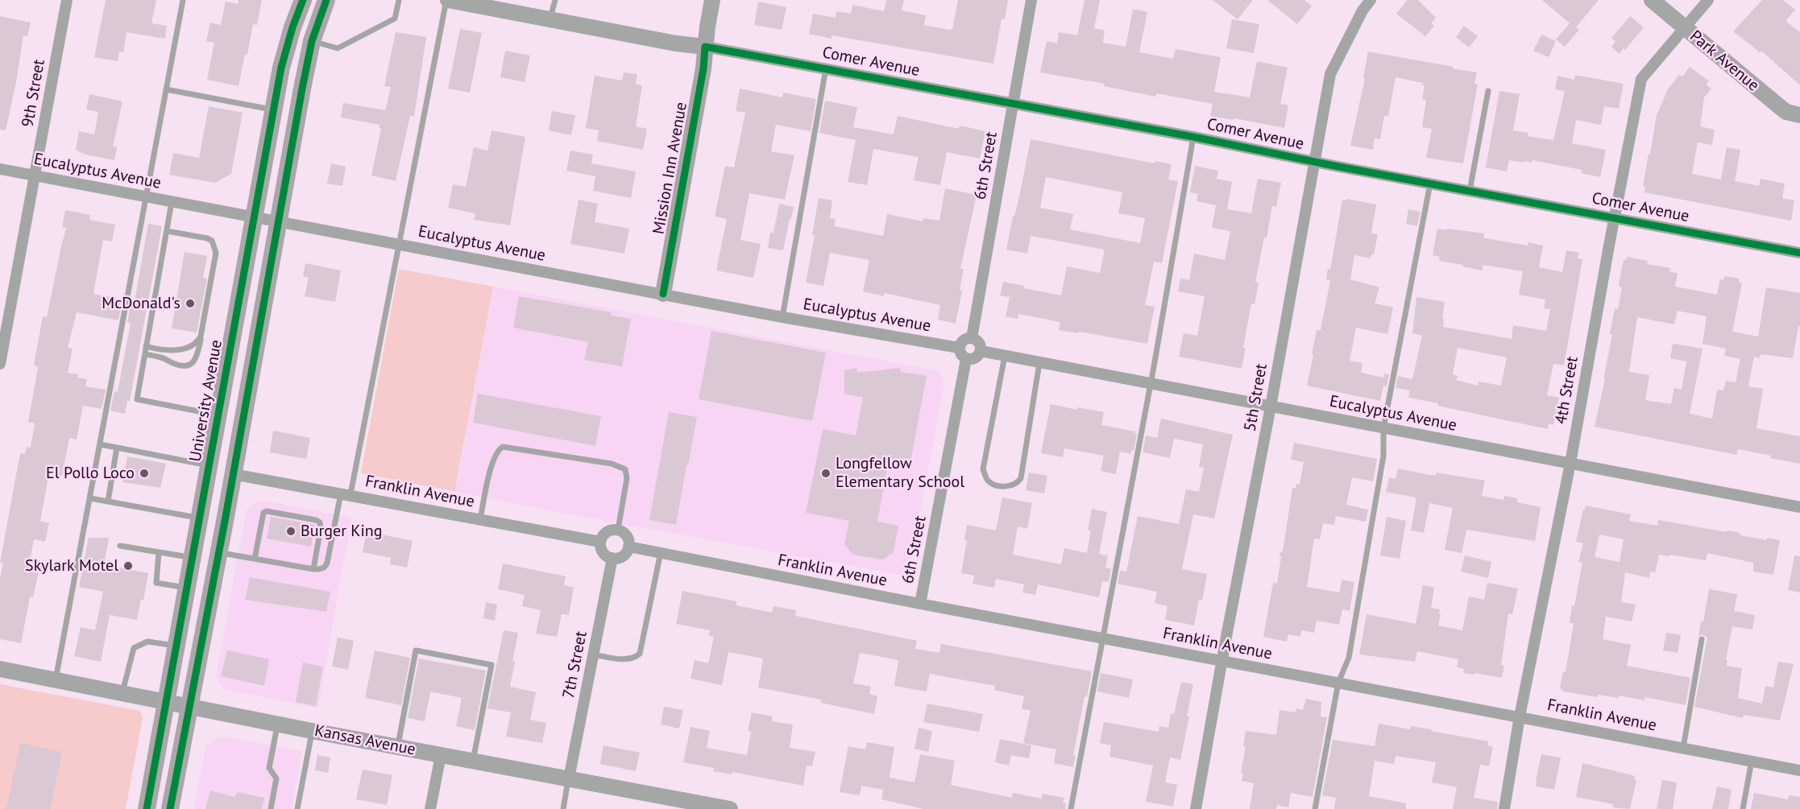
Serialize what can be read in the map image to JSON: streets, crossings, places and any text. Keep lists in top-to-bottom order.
{
  "streets": {
    "main road": ["University Avenue"],
    "street": [
      "Park Avenue",
      "Comer Avenue",
      "9th Street",
      "6th Street",
      "Mission Inn Avenue",
      "Eucalyptus Avenue",
      "4th Street",
      "5th Street",
      "Franklin Avenue",
      "7th Street",
      "Kansas Avenue"
    ]
  },
  "crossings": [
    ["Park Avenue", "4th Street"],
    ["Comer Avenue", "6th Street"],
    ["Comer Avenue", "Mission Inn Avenue"],
    ["Comer Avenue", "4th Street"],
    ["Comer Avenue", "5th Street"],
    ["9th Street", "Eucalyptus Avenue"],
    ["6th Street", "Eucalyptus Avenue"],
    ["6th Street", "Franklin Avenue"],
    ["Mission Inn Avenue", "Eucalyptus Avenue"],
    ["Eucalyptus Avenue", "4th Street"],
    ["Eucalyptus Avenue", "5th Street"],
    ["Eucalyptus Avenue", "University Avenue"],
    ["4th Street", "Franklin Avenue"],
    ["5th Street", "Franklin Avenue"],
    ["University Avenue", "Kansas Avenue"],
    ["Franklin Avenue", "7th Street"],
    ["7th Street", "Kansas Avenue"]
  ],
  "places": [
    "McDonald's",
    "El Pollo Loco",
    "Longfellow Elementary School",
    "Burger King",
    "Skylark Motel"
  ]
}
